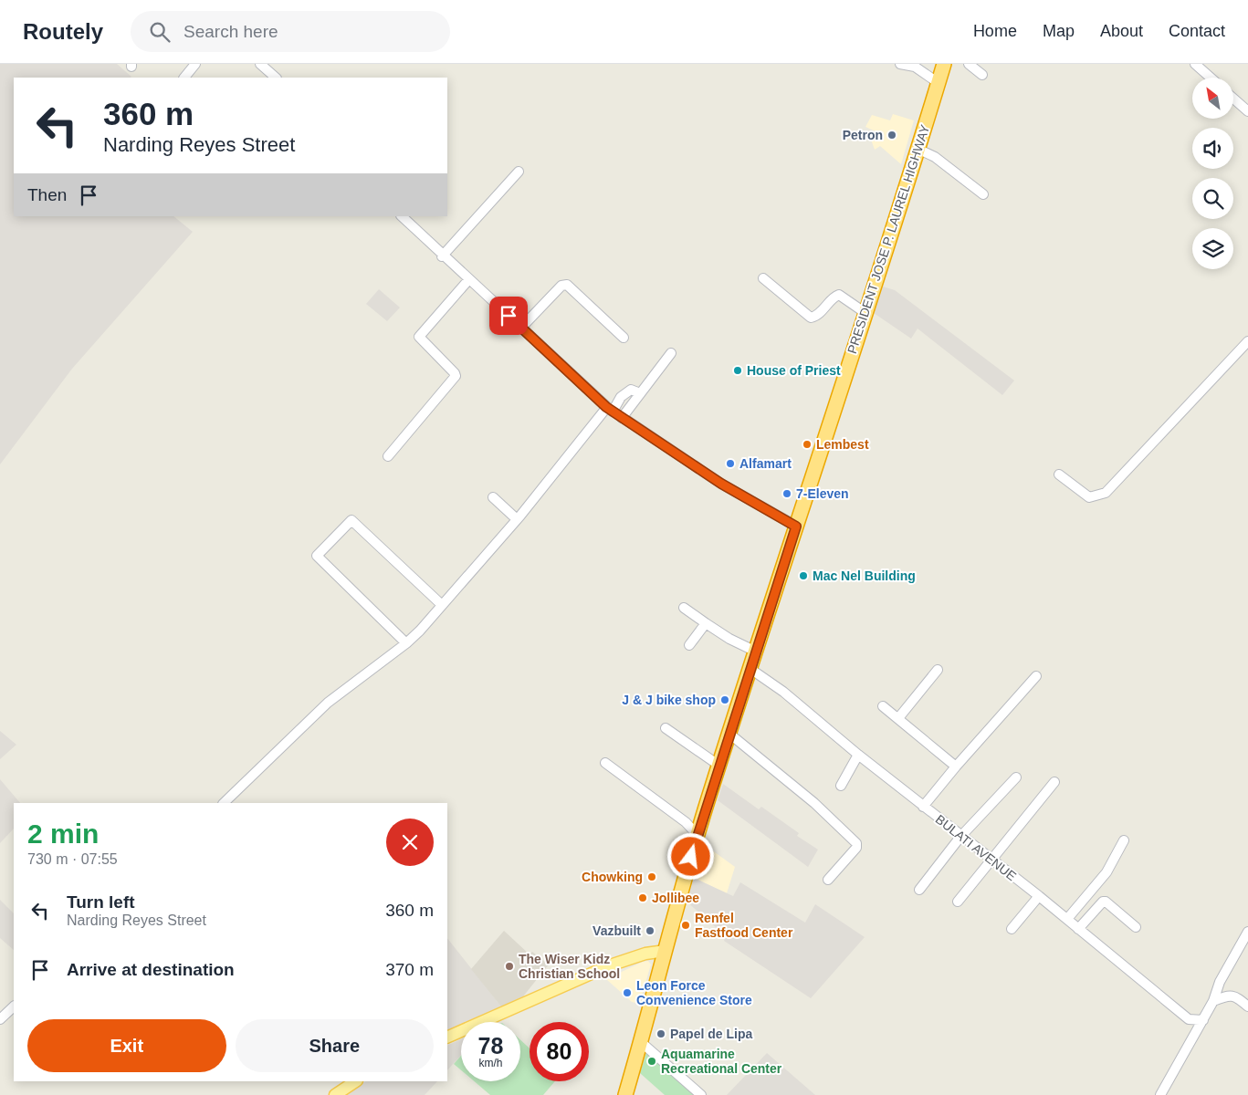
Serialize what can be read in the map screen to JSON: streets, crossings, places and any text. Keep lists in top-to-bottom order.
{
  "streets": {
    "highway": ["PRESIDENT JOSE P. LAUREL HIGHWAY"],
    "street": ["BULATI AVENUE"]
  },
  "crossings": [
    ["PRESIDENT JOSE P. LAUREL HIGHWAY", "BULATI AVENUE"]
  ],
  "places": [
    "Petron",
    "House of Priest",
    "Lembest",
    "Alfamart",
    "7-Eleven",
    "Mac Nel Building",
    "J & J bike shop",
    "Chowking",
    "Jollibee",
    "Renfel Fastfood Center",
    "Vazbuilt",
    "The Wiser Kidz Christian School",
    "Leon Force Convenience Store",
    "Papel de Lipa",
    "Aquamarine Recreational Center"
  ],
  "north": "top left",
  "page": {
    "header": "Routely",
    "search": "Search here",
    "nav": [
      "Home",
      "Map",
      "About",
      "Contact"
    ],
    "turn": ["360 m", "Narding Reyes Street"],
    "then": "Then",
    "heading": ["2 min", "730 m · 07:55"],
    "list": [
      {
        "name": "Turn left",
        "note": "Narding Reyes Street",
        "value": "360 m"
      },
      {
        "name": "Arrive at destination",
        "value": "370 m"
      }
    ],
    "buttons": ["Exit", "Share"],
    "speed": "78 km/h",
    "limit": "80"
  }
}
